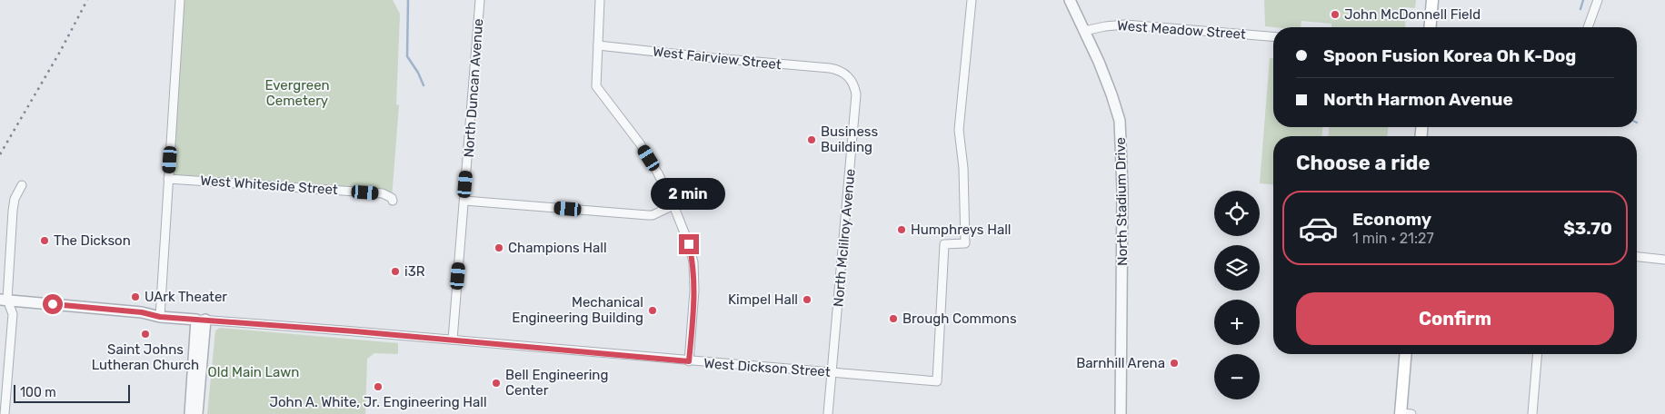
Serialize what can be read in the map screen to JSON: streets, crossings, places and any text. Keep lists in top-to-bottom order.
{
  "streets": {
    "street": [
      "West Meadow Street",
      "West Fairview Street",
      "North Duncan Avenue",
      "West Whiteside Street",
      "North Stadium Drive",
      "North McIilroy Avenue",
      "West Dickson Street"
    ]
  },
  "crossings": [
    ["West Meadow Street", "North Stadium Drive"],
    ["West Fairview Street", "North McIilroy Avenue"],
    ["North Duncan Avenue", "West Dickson Street"],
    ["North McIilroy Avenue", "West Dickson Street"]
  ],
  "parks": ["Evergreen Cemetery", "Old Main Lawn"],
  "places": [
    "John McDonnell Field",
    "Business Building",
    "Humphreys Hall",
    "The Dickson",
    "Champions Hall",
    "i3R",
    "UArk Theater",
    "Kimpel Hall",
    "Mechanical Engineering Building",
    "Brough Commons",
    "Saint Johns Lutheran Church",
    "Barnhill Arena",
    "Bell Engineering Center",
    "John A. White, Jr. Engineering Hall"
  ],
  "scale_bar": "100 m",
  "page": {
    "banner": ["Spoon Fusion Korea Oh K-Dog", "North Harmon Avenue"],
    "heading": "Choose a ride",
    "bubble": "2 min",
    "map_buttons": ["+", "−"],
    "list": [
      {
        "name": "Economy",
        "note": "1 min · 21:27",
        "value": "$3.70"
      }
    ],
    "buttons": "Confirm",
    "scale": "100 m"
  }
}
